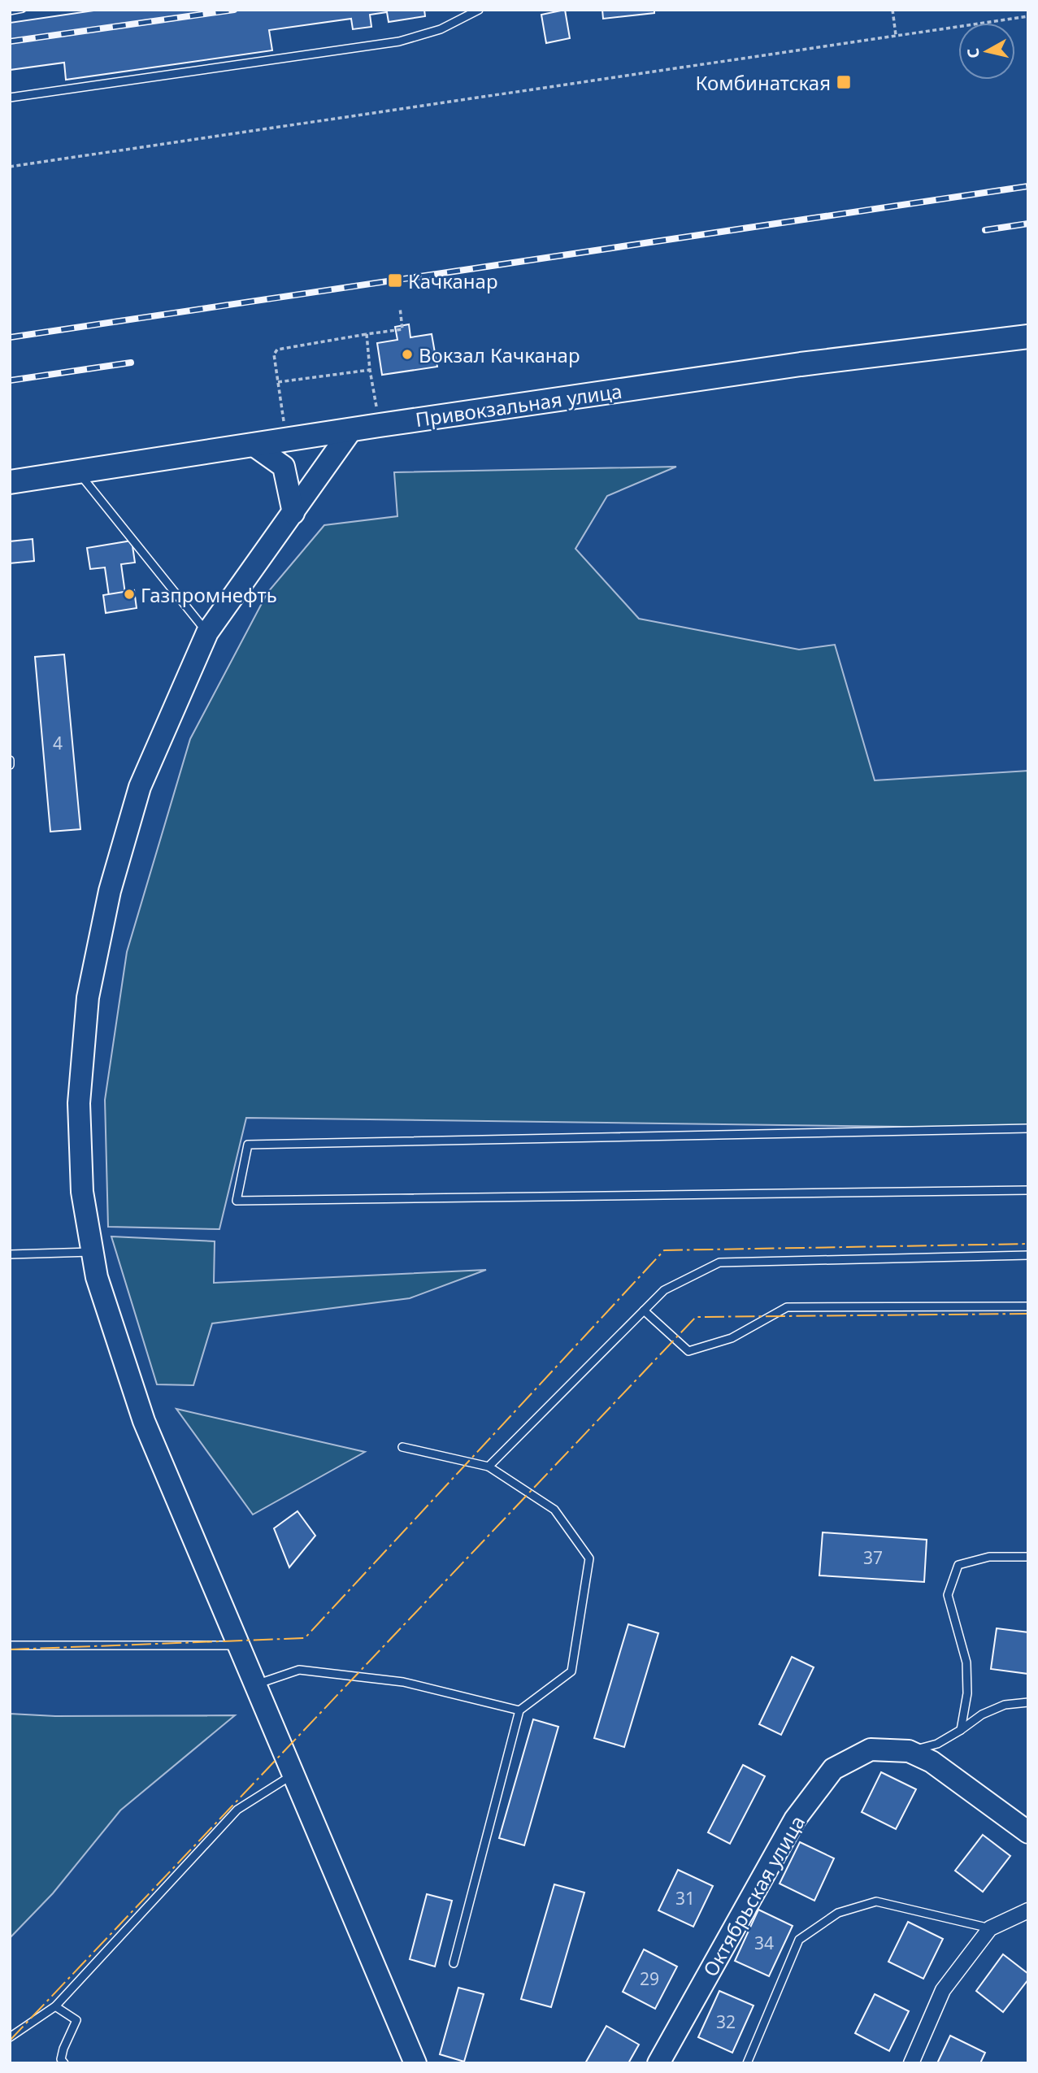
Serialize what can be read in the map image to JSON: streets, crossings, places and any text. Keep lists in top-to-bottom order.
{
  "streets": {
    "main road": ["Привокзальная улица"],
    "street": ["Октябрьская улица"]
  },
  "places": {
    "transit": ["Комбинатская", "Качканар"],
    "other": ["Вокзал Качканар", "Газпромнефть"]
  },
  "house_numbers": [
    "4",
    "37",
    "31",
    "34",
    "29",
    "32"
  ],
  "north": "left"
}
